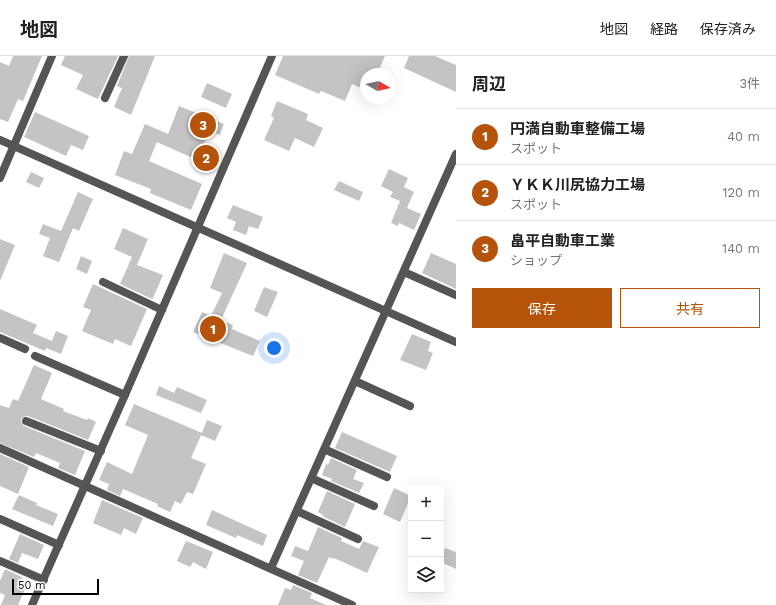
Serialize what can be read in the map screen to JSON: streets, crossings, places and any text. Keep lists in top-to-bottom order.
{
  "scale_bar": "50 m",
  "north": "right",
  "page": {
    "header": "地図",
    "nav": ["地図", "経路", "保存済み"],
    "heading": ["周辺", "3件"],
    "list": [
      {
        "mark": "1",
        "name": "円満自動車整備工場",
        "note": "スポット",
        "value": "40 m"
      },
      {
        "mark": "2",
        "name": "ＹＫＫ川尻協力工場",
        "note": "スポット",
        "value": "120 m"
      },
      {
        "mark": "3",
        "name": "畠平自動車工業",
        "note": "ショップ",
        "value": "140 m"
      }
    ],
    "pins": ["3", "2", "1"],
    "buttons": ["保存", "共有"],
    "map_buttons": ["+", "−"],
    "scale": "50 m"
  }
}
